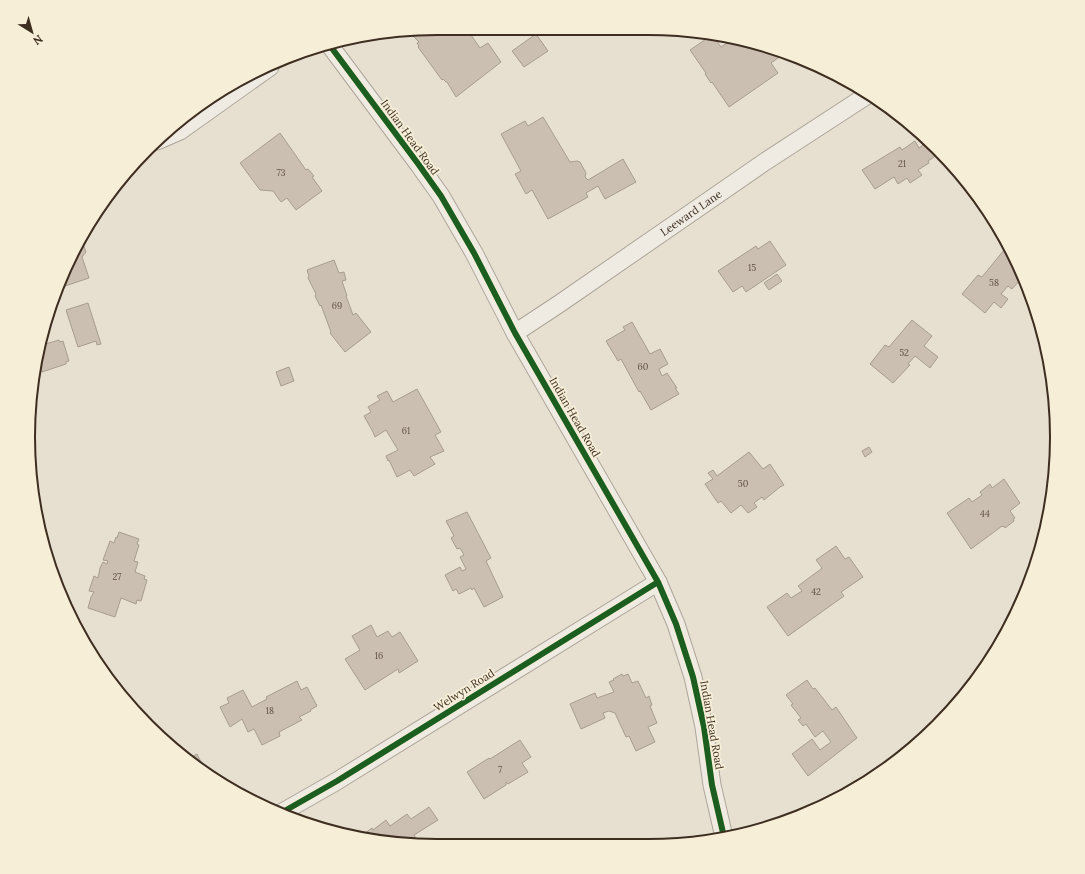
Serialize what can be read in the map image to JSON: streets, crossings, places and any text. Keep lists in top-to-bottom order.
{
  "streets": {
    "street": ["Indian Head Road", "Leeward Lane", "Welwyn Road"]
  },
  "crossings": [
    ["Indian Head Road", "Leeward Lane"],
    ["Indian Head Road", "Welwyn Road"]
  ],
  "house_numbers": [
    "21",
    "73",
    "15",
    "58",
    "69",
    "52",
    "60",
    "61",
    "50",
    "44",
    "27",
    "42",
    "16",
    "18",
    "7"
  ],
  "north": "bottom right"
}
